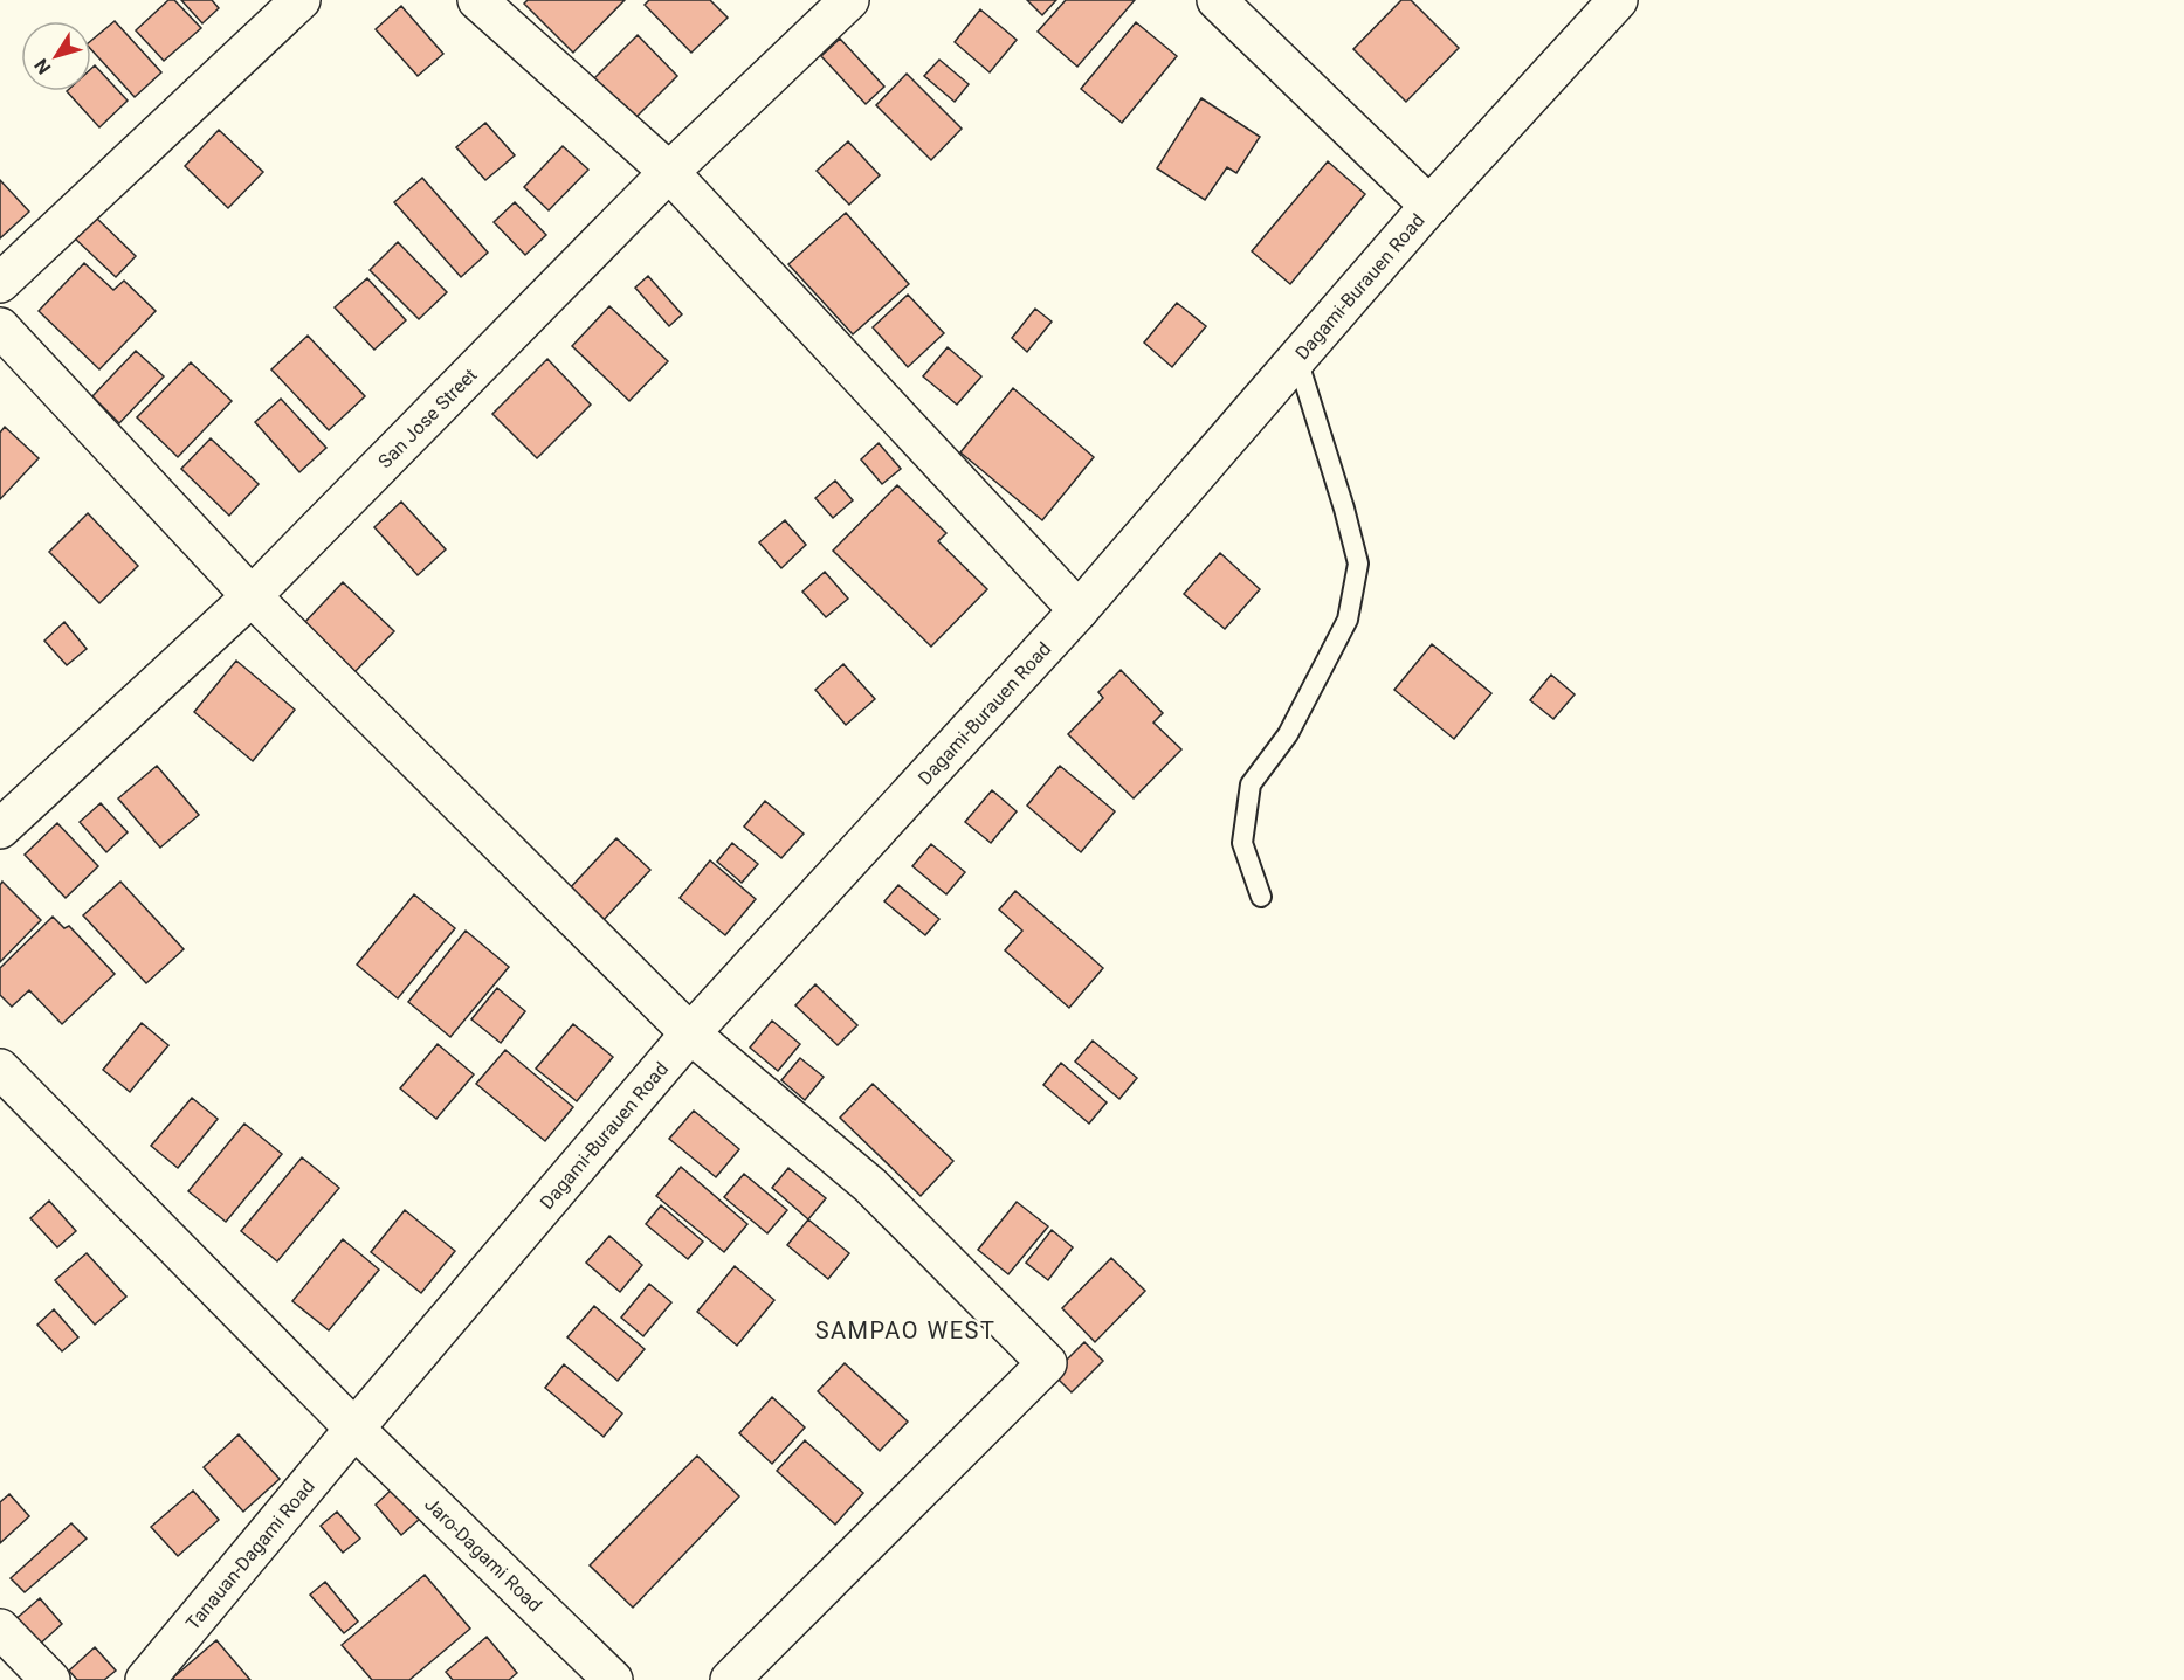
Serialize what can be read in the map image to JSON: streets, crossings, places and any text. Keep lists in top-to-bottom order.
{
  "streets": {
    "street": [
      "Dagami-Burauen Road",
      "San Jose Street",
      "Tanauan-Dagami Road",
      "Jaro-Dagami Road"
    ]
  },
  "crossings": [
    ["Dagami-Burauen Road", "Tanauan-Dagami Road"],
    ["Dagami-Burauen Road", "Jaro-Dagami Road"],
    ["Tanauan-Dagami Road", "Jaro-Dagami Road"]
  ],
  "districts": ["SAMPAO WEST"],
  "north": "bottom left"
}
